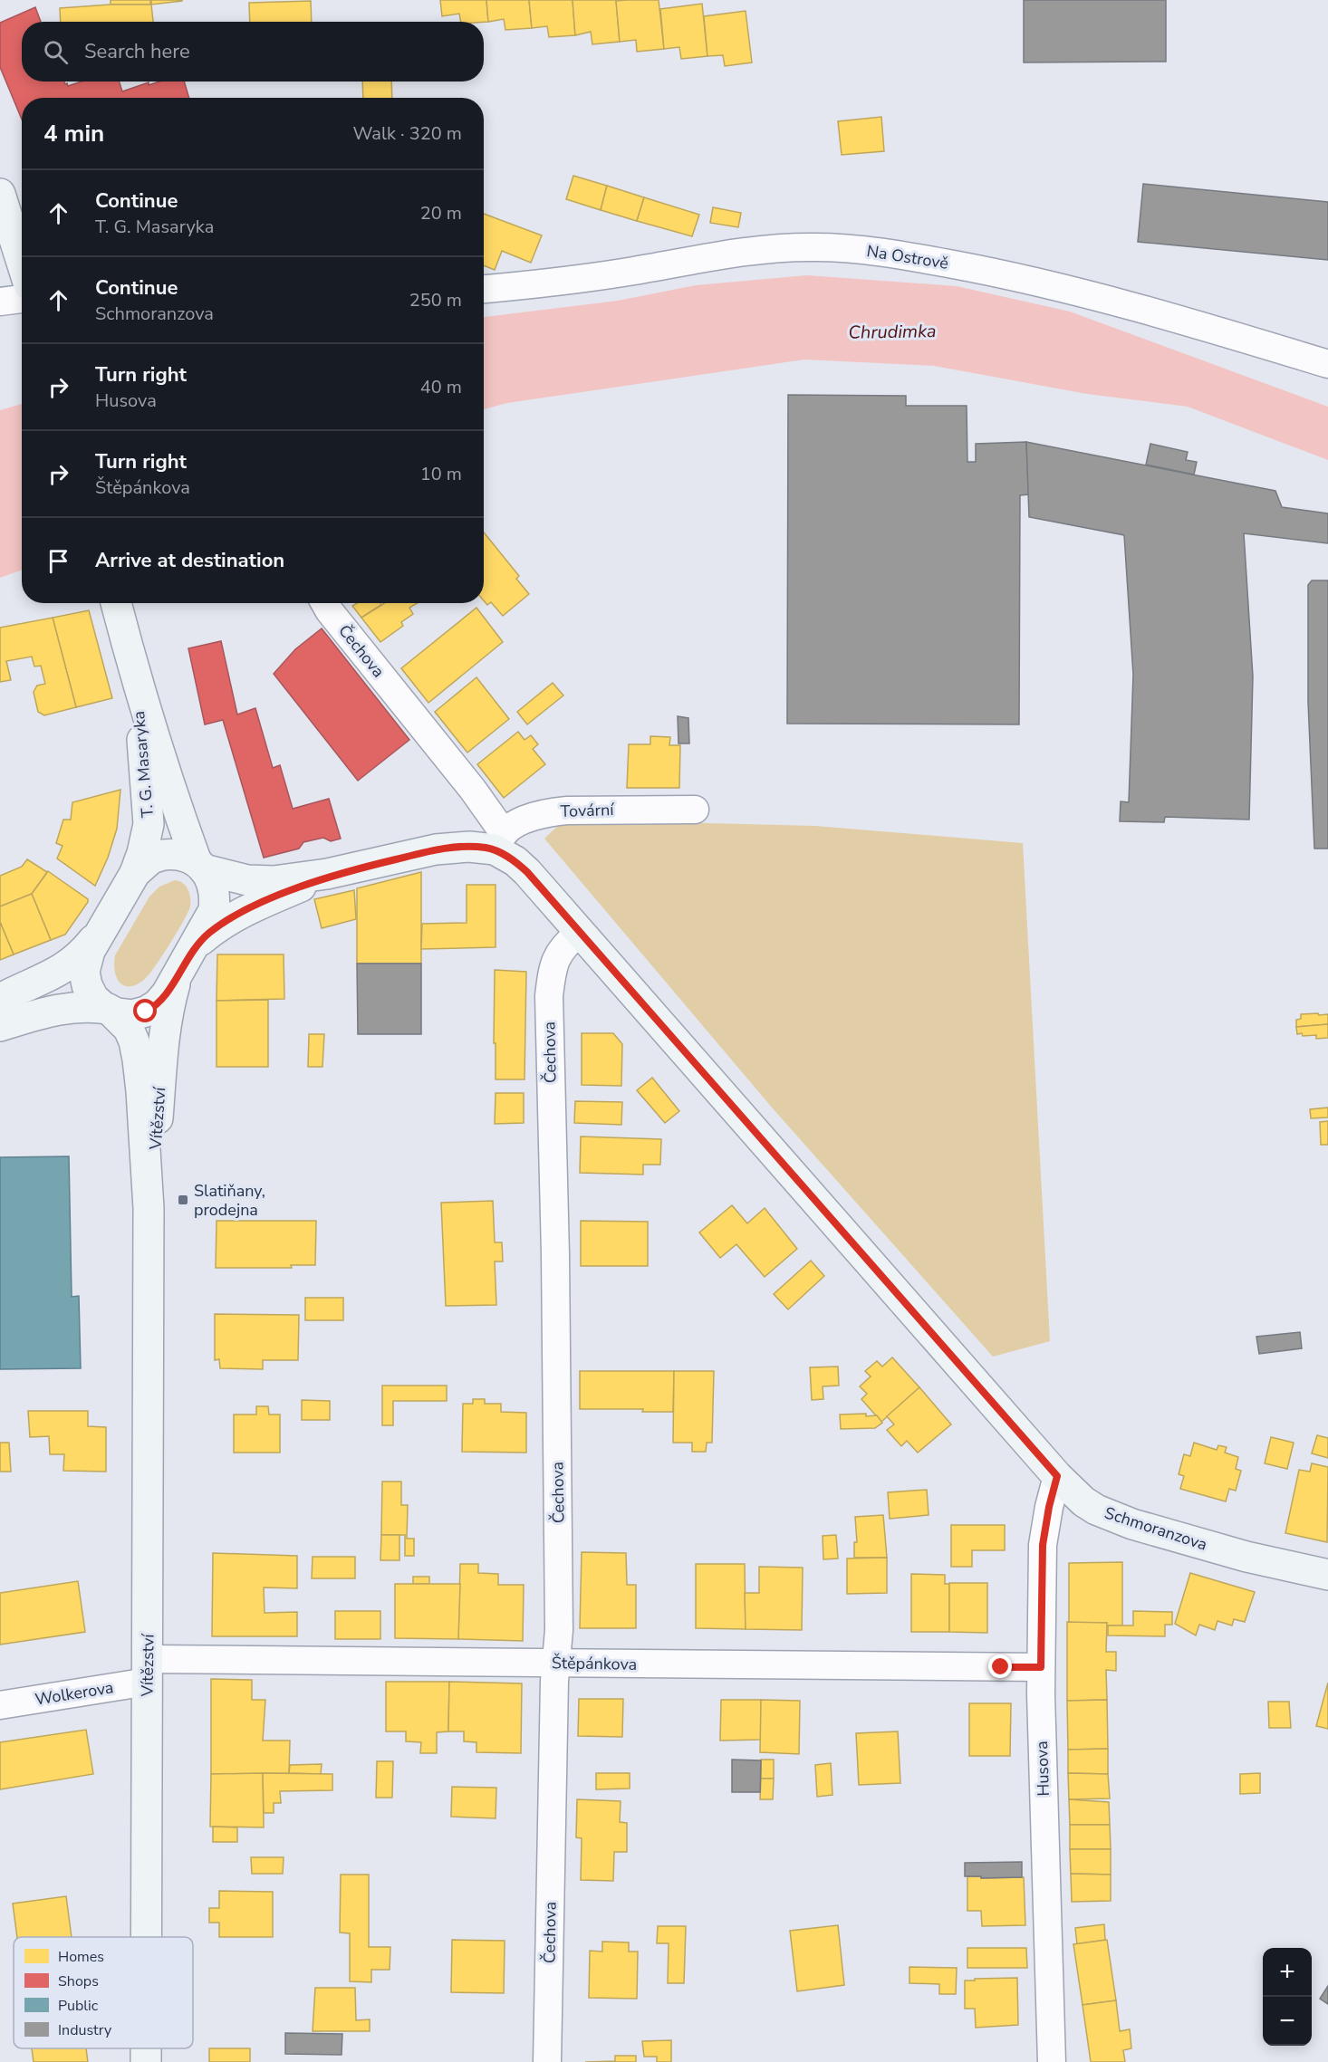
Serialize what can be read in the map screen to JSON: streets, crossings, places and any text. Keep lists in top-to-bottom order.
{
  "streets": {
    "main road": ["T. G. Masaryka", "Vítězství", "Schmoranzova"],
    "street": [
      "Na Ostrově",
      "Čechova",
      "Tovární",
      "Štěpánkova",
      "Wolkerova",
      "Husova"
    ]
  },
  "crossings": [
    ["Čechova", "Tovární"],
    ["Čechova", "Schmoranzova"],
    ["Čechova", "Štěpánkova"],
    ["T. G. Masaryka", "Vítězství"],
    ["T. G. Masaryka", "Schmoranzova"],
    ["Tovární", "Schmoranzova"],
    ["Vítězství", "Schmoranzova"],
    ["Vítězství", "Štěpánkova"],
    ["Vítězství", "Wolkerova"],
    ["Schmoranzova", "Husova"],
    ["Štěpánkova", "Wolkerova"],
    ["Štěpánkova", "Husova"]
  ],
  "water": ["Chrudimka"],
  "places": {
    "transit": ["Slatiňany, prodejna"]
  },
  "legend": [
    "Homes",
    "Shops",
    "Public",
    "Industry"
  ],
  "page": {
    "search": "Search here",
    "heading": ["4 min", "Walk · 320 m"],
    "list": [
      ["Continue", "T. G. Masaryka", "20 m"],
      ["Continue", "Schmoranzova", "250 m"],
      ["Turn right", "Husova", "40 m"],
      ["Turn right", "Štěpánkova", "10 m"],
      "Arrive at destination"
    ],
    "map_buttons": ["+", "−"]
  }
}
